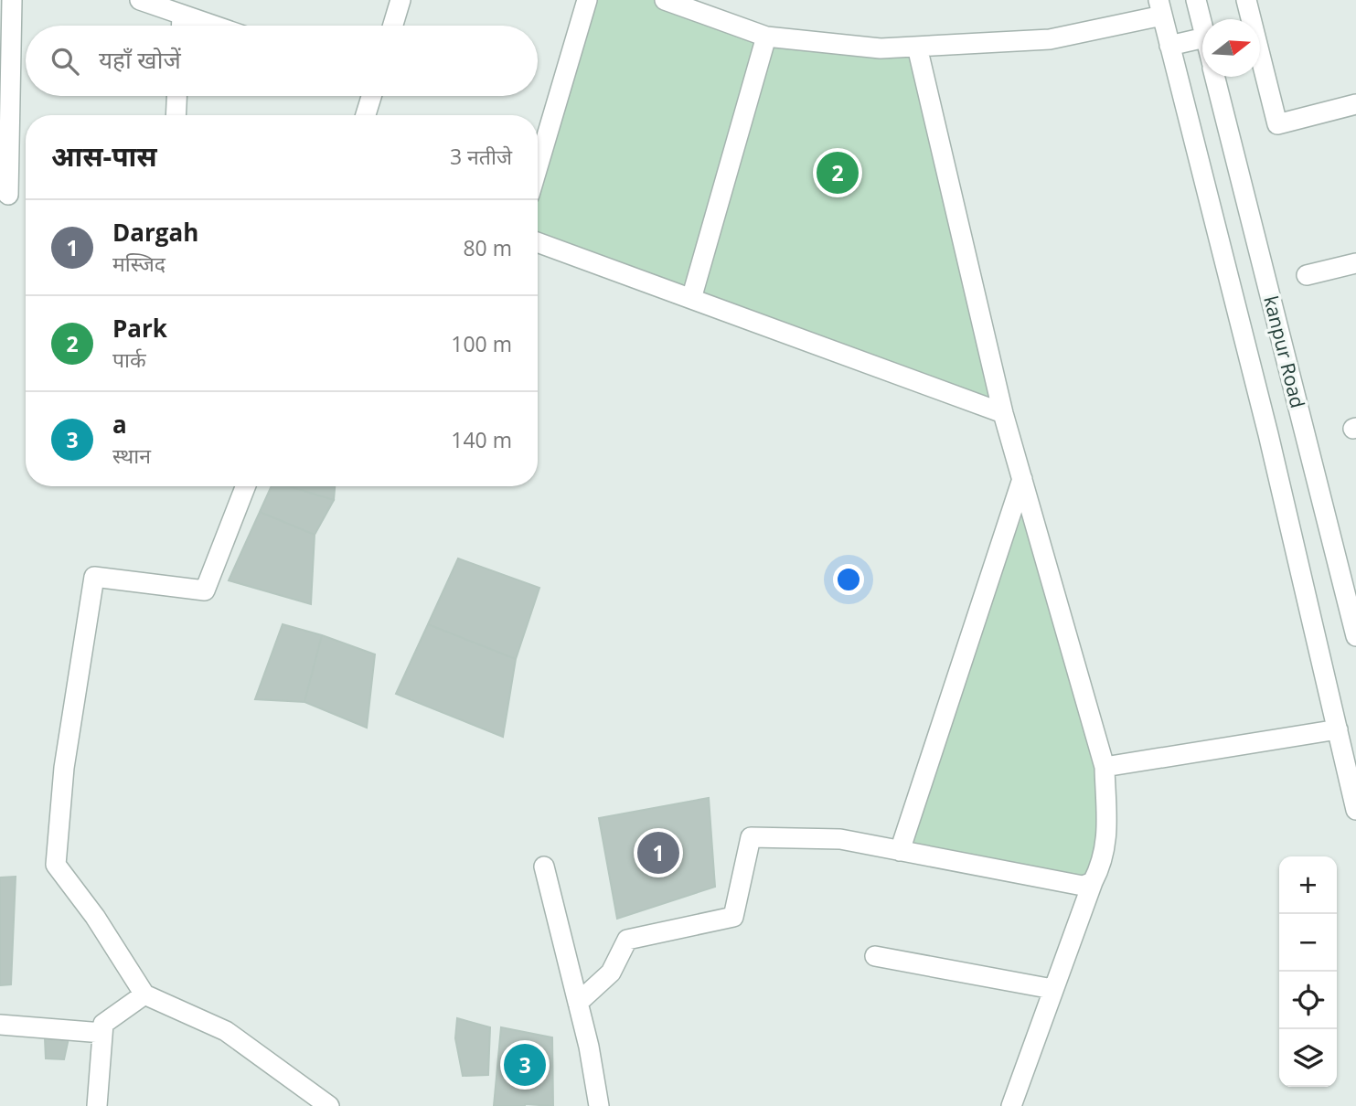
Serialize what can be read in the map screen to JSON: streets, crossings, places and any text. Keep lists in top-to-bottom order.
{
  "streets": {
    "street": ["kanpur Road"]
  },
  "north": "right",
  "page": {
    "search": "यहाँ खोजें",
    "heading": ["आस-पास", "3 नतीजे"],
    "pins": ["2", "1", "3"],
    "list": [
      {
        "mark": "1",
        "name": "Dargah",
        "note": "मस्जिद",
        "value": "80 m"
      },
      {
        "mark": "2",
        "name": "Park",
        "note": "पार्क",
        "value": "100 m"
      },
      {
        "mark": "3",
        "name": "a",
        "note": "स्थान",
        "value": "140 m"
      }
    ],
    "map_buttons": ["+", "−"]
  }
}
